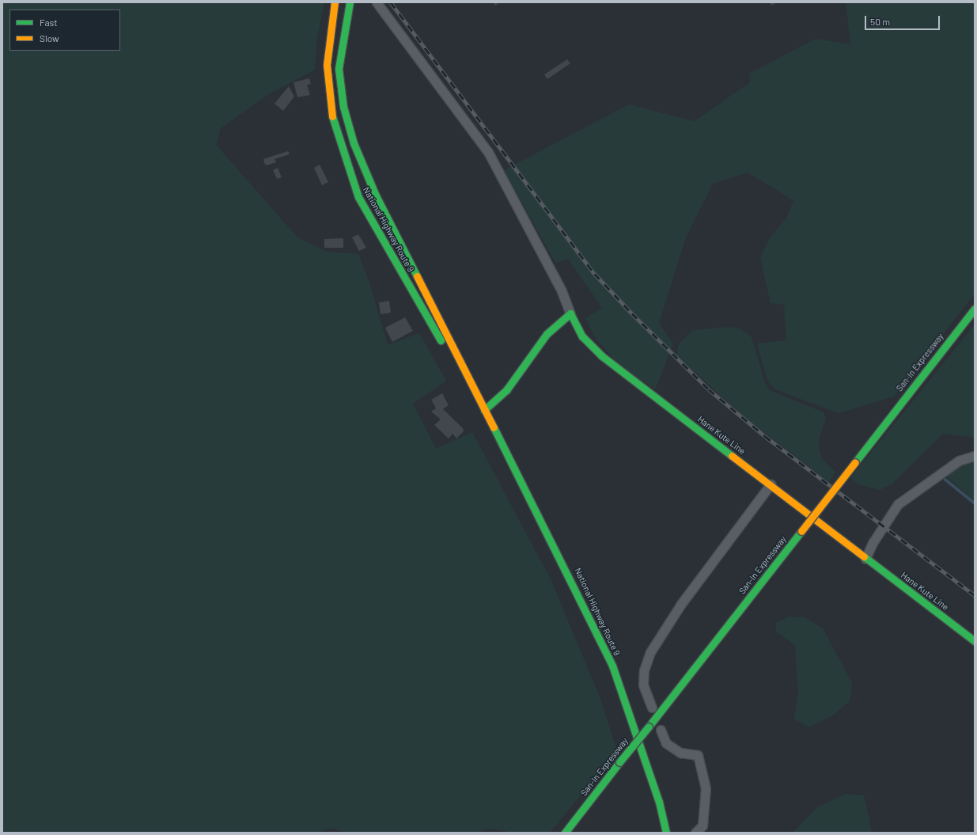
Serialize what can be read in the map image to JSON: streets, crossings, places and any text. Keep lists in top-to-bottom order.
{
  "streets": {
    "main road": ["National Highway Route 9", "San-In Expressway", "Hane Kute Line"]
  },
  "legend": ["Fast", "Slow"],
  "scale_bar": "50 m"
}
